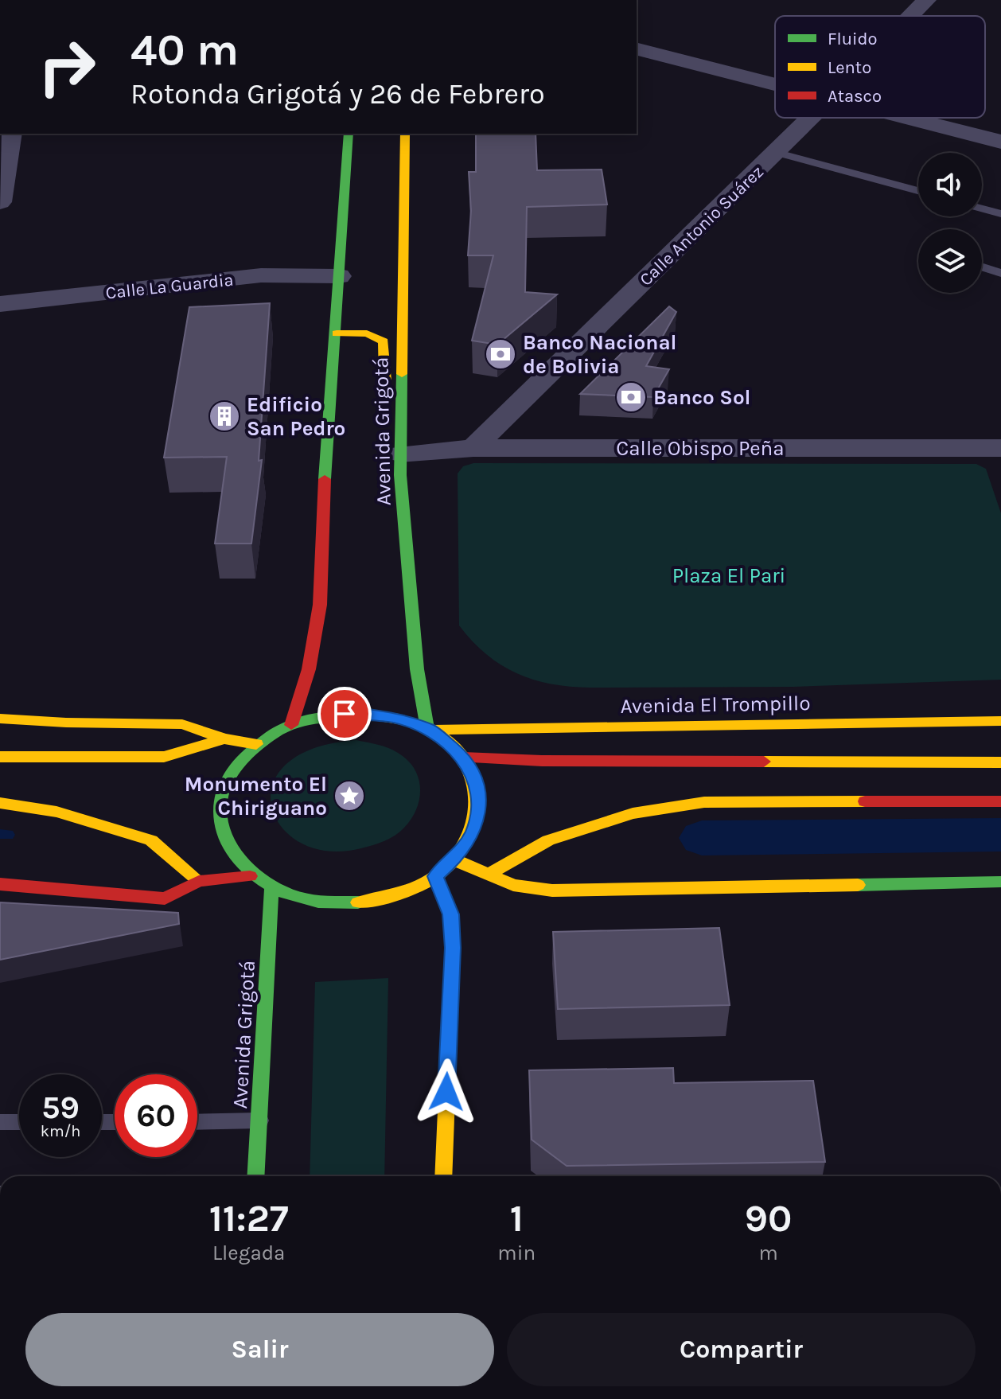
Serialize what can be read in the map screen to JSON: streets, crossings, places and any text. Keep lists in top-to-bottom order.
{
  "streets": {
    "main road": ["Avenida Grigotá", "Avenida El Trompillo"],
    "street": ["Calle Antonio Suárez", "Calle La Guardia", "Calle Obispo Peña"]
  },
  "crossings": [
    ["Calle Antonio Suárez", "Calle Obispo Peña"],
    ["Avenida Grigotá", "Calle Obispo Peña"],
    ["Avenida Grigotá", "Avenida El Trompillo"]
  ],
  "parks": ["Plaza El Pari"],
  "places": {
    "bank": ["Banco Nacional de Bolivia", "Banco Sol"],
    "building": ["Edificio San Pedro"],
    "place": ["Monumento El Chiriguano"]
  },
  "legend": ["Fluido", "Lento", "Atasco"],
  "page": {
    "turn": ["40 m", "Rotonda Grigotá y 26 de Febrero"],
    "speed": "59 km/h",
    "limit": "60",
    "eta": [
      "11:27",
      "Llegada",
      "1",
      "min",
      "90",
      "m"
    ],
    "buttons": ["Salir", "Compartir"]
  }
}
